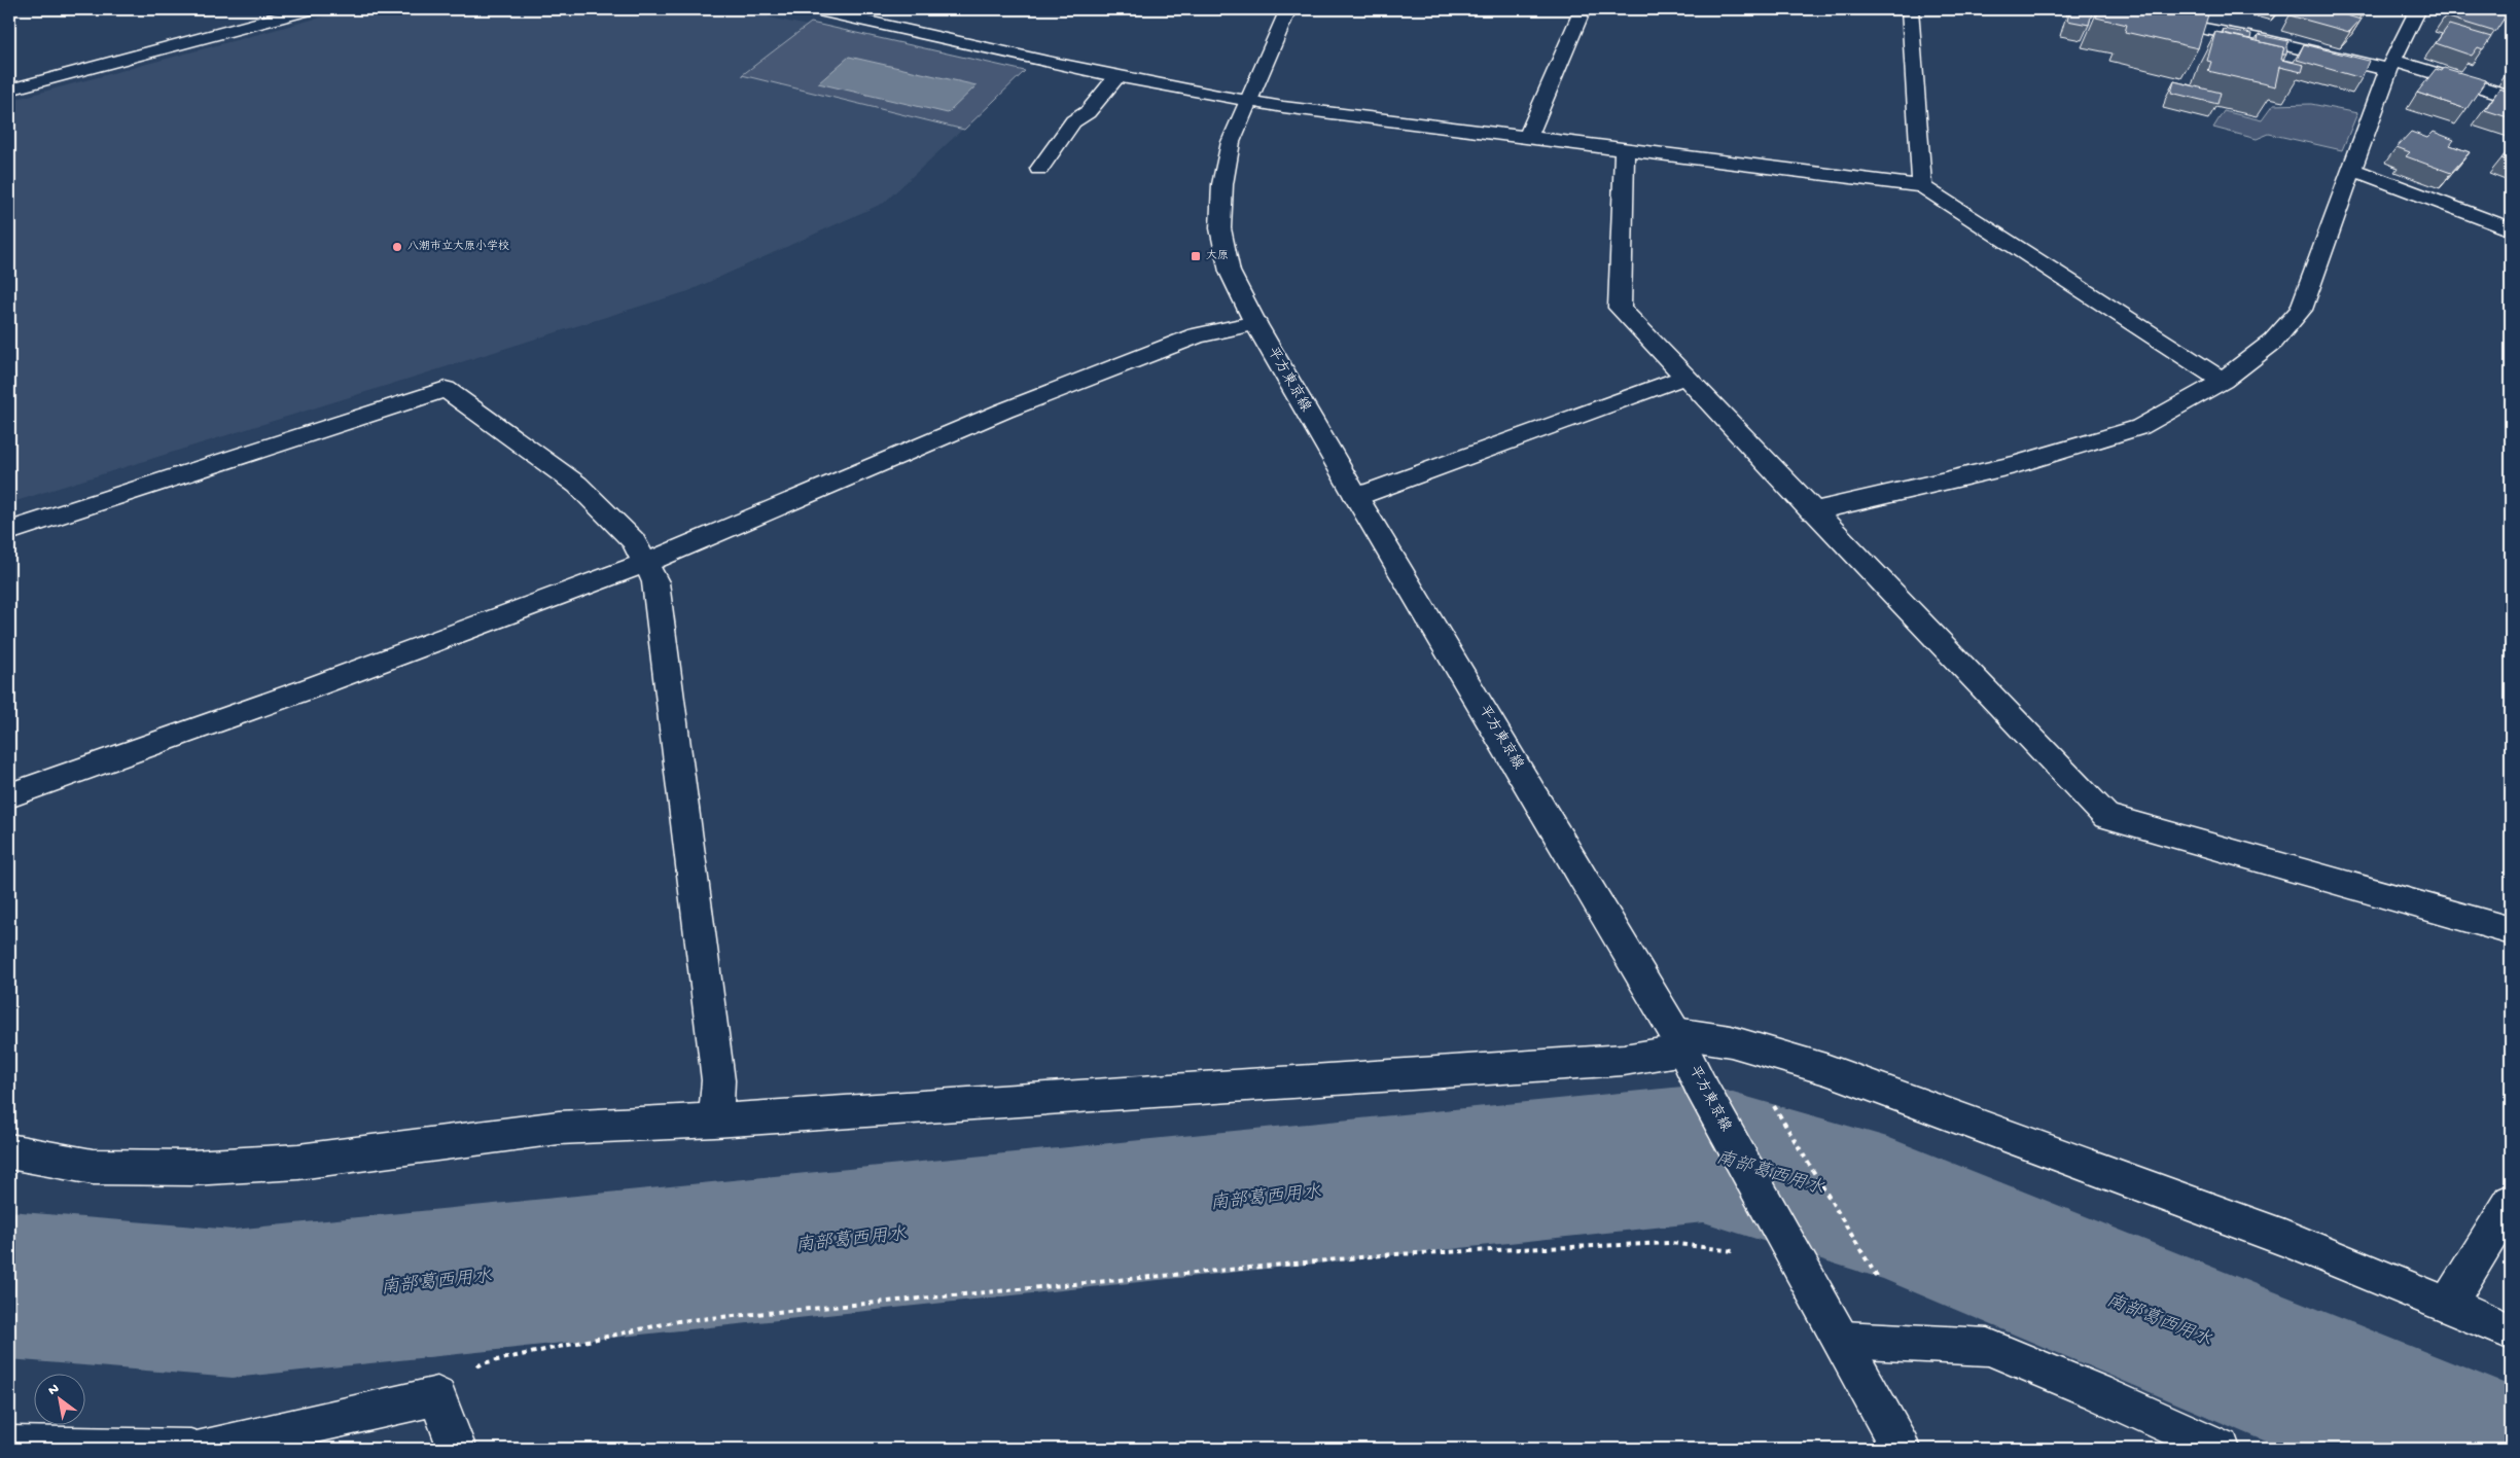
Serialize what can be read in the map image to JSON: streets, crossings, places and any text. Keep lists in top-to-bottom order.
{
  "streets": {
    "street": ["平方東京線"]
  },
  "water": ["南部葛西用水"],
  "places": {
    "other": ["八潮市立大原小学校"],
    "transit": ["大原"]
  },
  "north": "top left"
}
